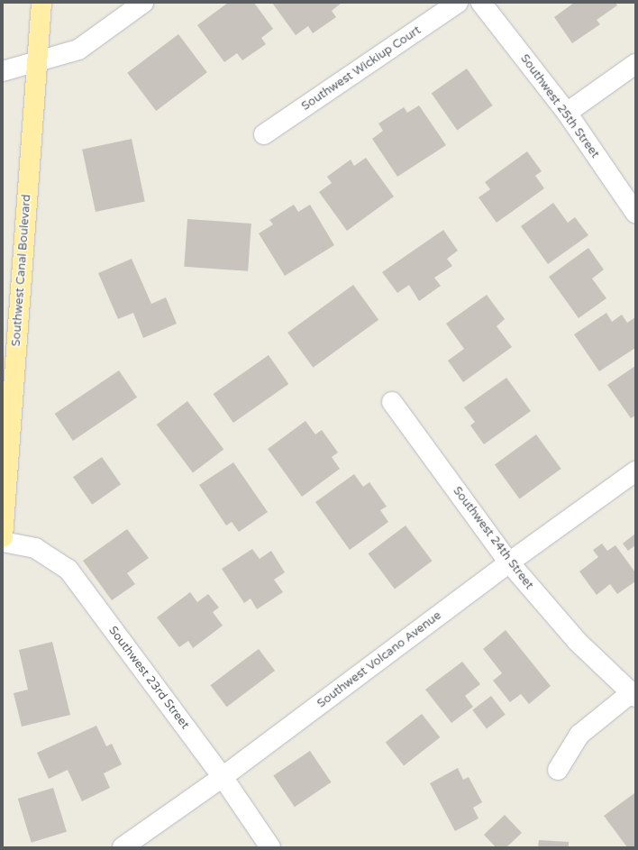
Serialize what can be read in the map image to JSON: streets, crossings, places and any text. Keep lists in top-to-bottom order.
{
  "streets": {
    "main road": ["Southwest Canal Boulevard"],
    "street": [
      "Southwest Wickiup Court",
      "Southwest 25th Street",
      "Southwest 24th Street",
      "Southwest Volcano Avenue",
      "Southwest 23rd Street"
    ]
  },
  "crossings": [
    ["Southwest 24th Street", "Southwest Volcano Avenue"],
    ["Southwest Volcano Avenue", "Southwest 23rd Street"]
  ]
}
